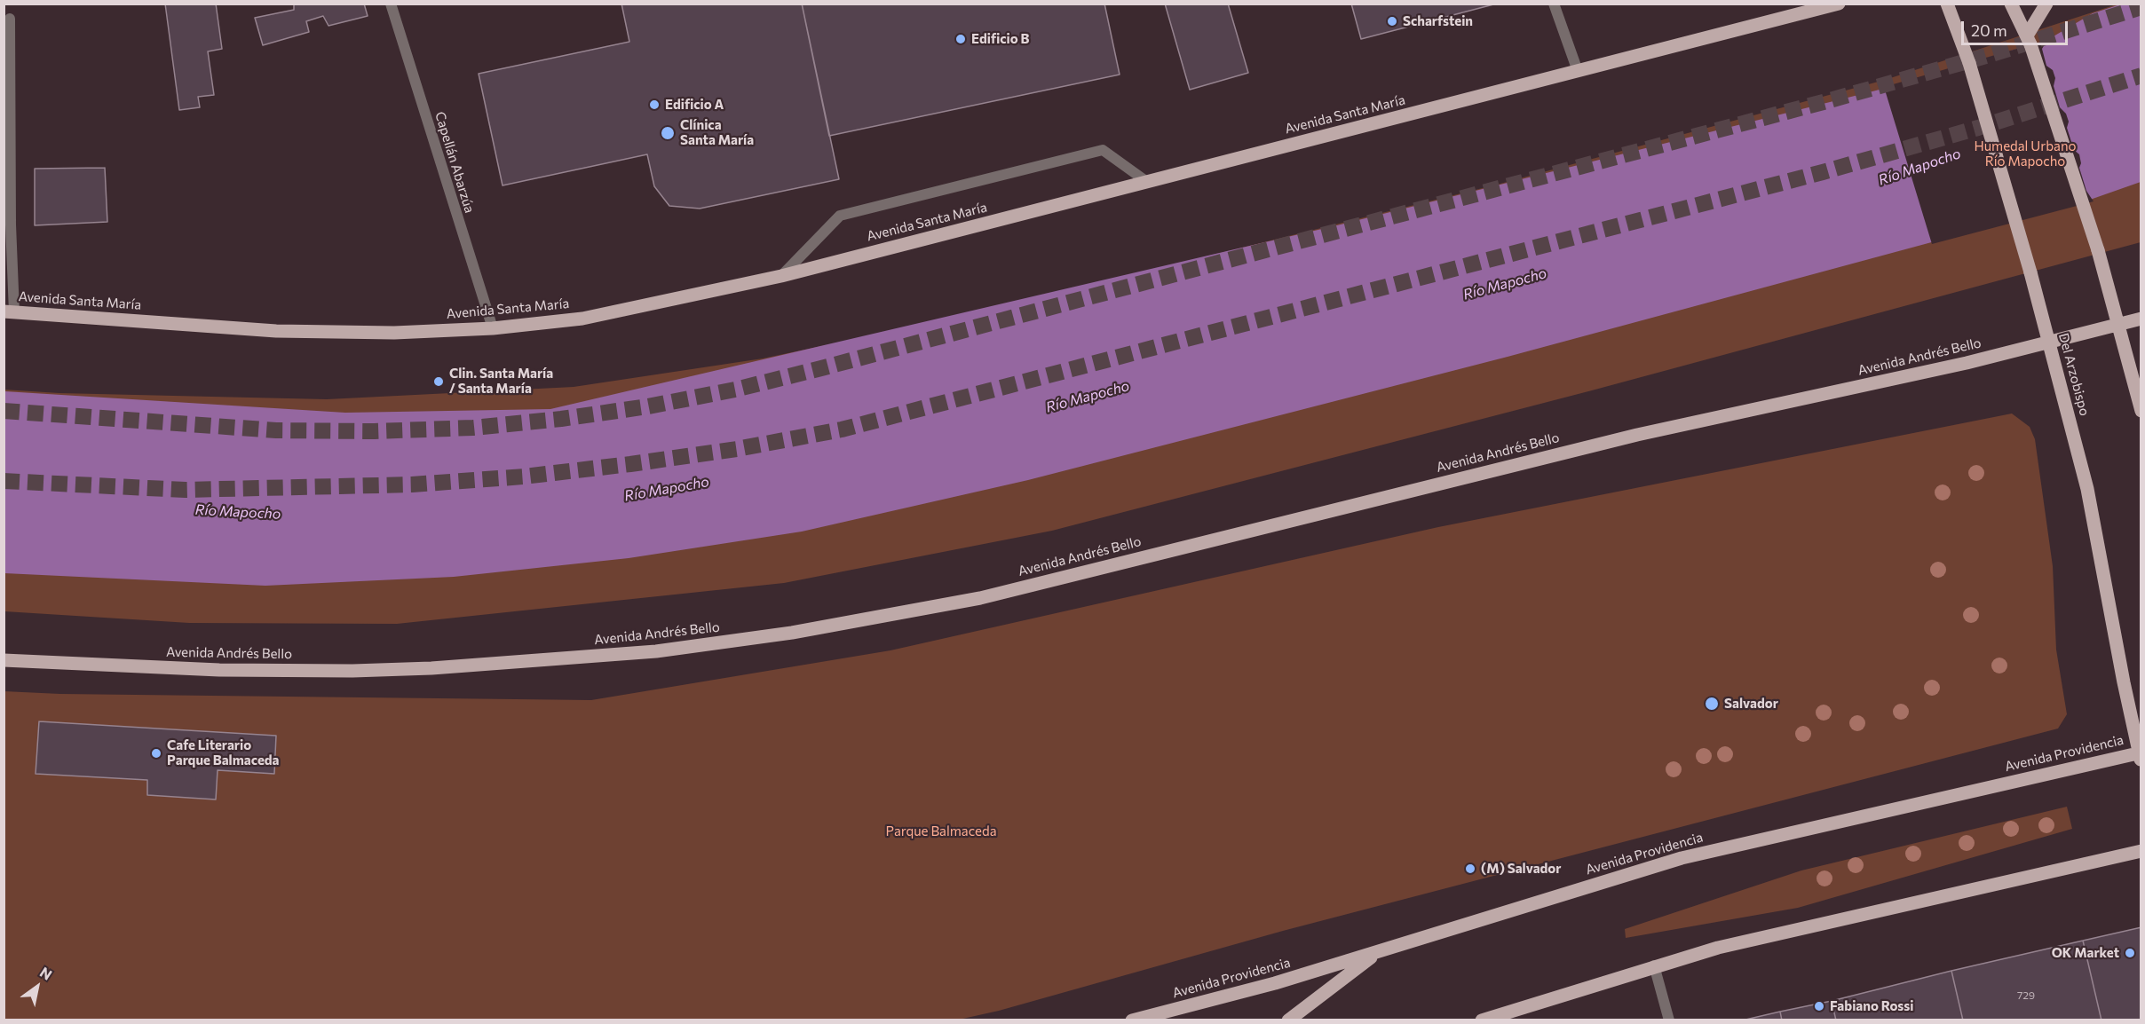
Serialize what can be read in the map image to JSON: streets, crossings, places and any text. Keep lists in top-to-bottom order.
{
  "streets": {
    "main road": [
      "Avenida Santa María",
      "Avenida Andrés Bello",
      "Del Arzobispo",
      "Avenida Providencia"
    ],
    "street": ["Capellán Abarzúa"]
  },
  "crossings": [
    ["Avenida Santa María", "Capellán Abarzúa"],
    ["Avenida Andrés Bello", "Del Arzobispo"],
    ["Del Arzobispo", "Avenida Providencia"]
  ],
  "water": ["Río Mapocho"],
  "parks": ["Humedal Urbano Río Mapocho", "Parque Balmaceda"],
  "places": [
    "Scharfstein",
    "Edificio B",
    "Edificio A",
    "Clínica Santa María",
    "Clin. Santa María / Santa María",
    "Salvador",
    "Cafe Literario Parque Balmaceda",
    "(M) Salvador",
    "OK Market",
    "Fabiano Rossi"
  ],
  "house_numbers": ["729"],
  "scale_bar": "20 m",
  "north": "top right"
}
